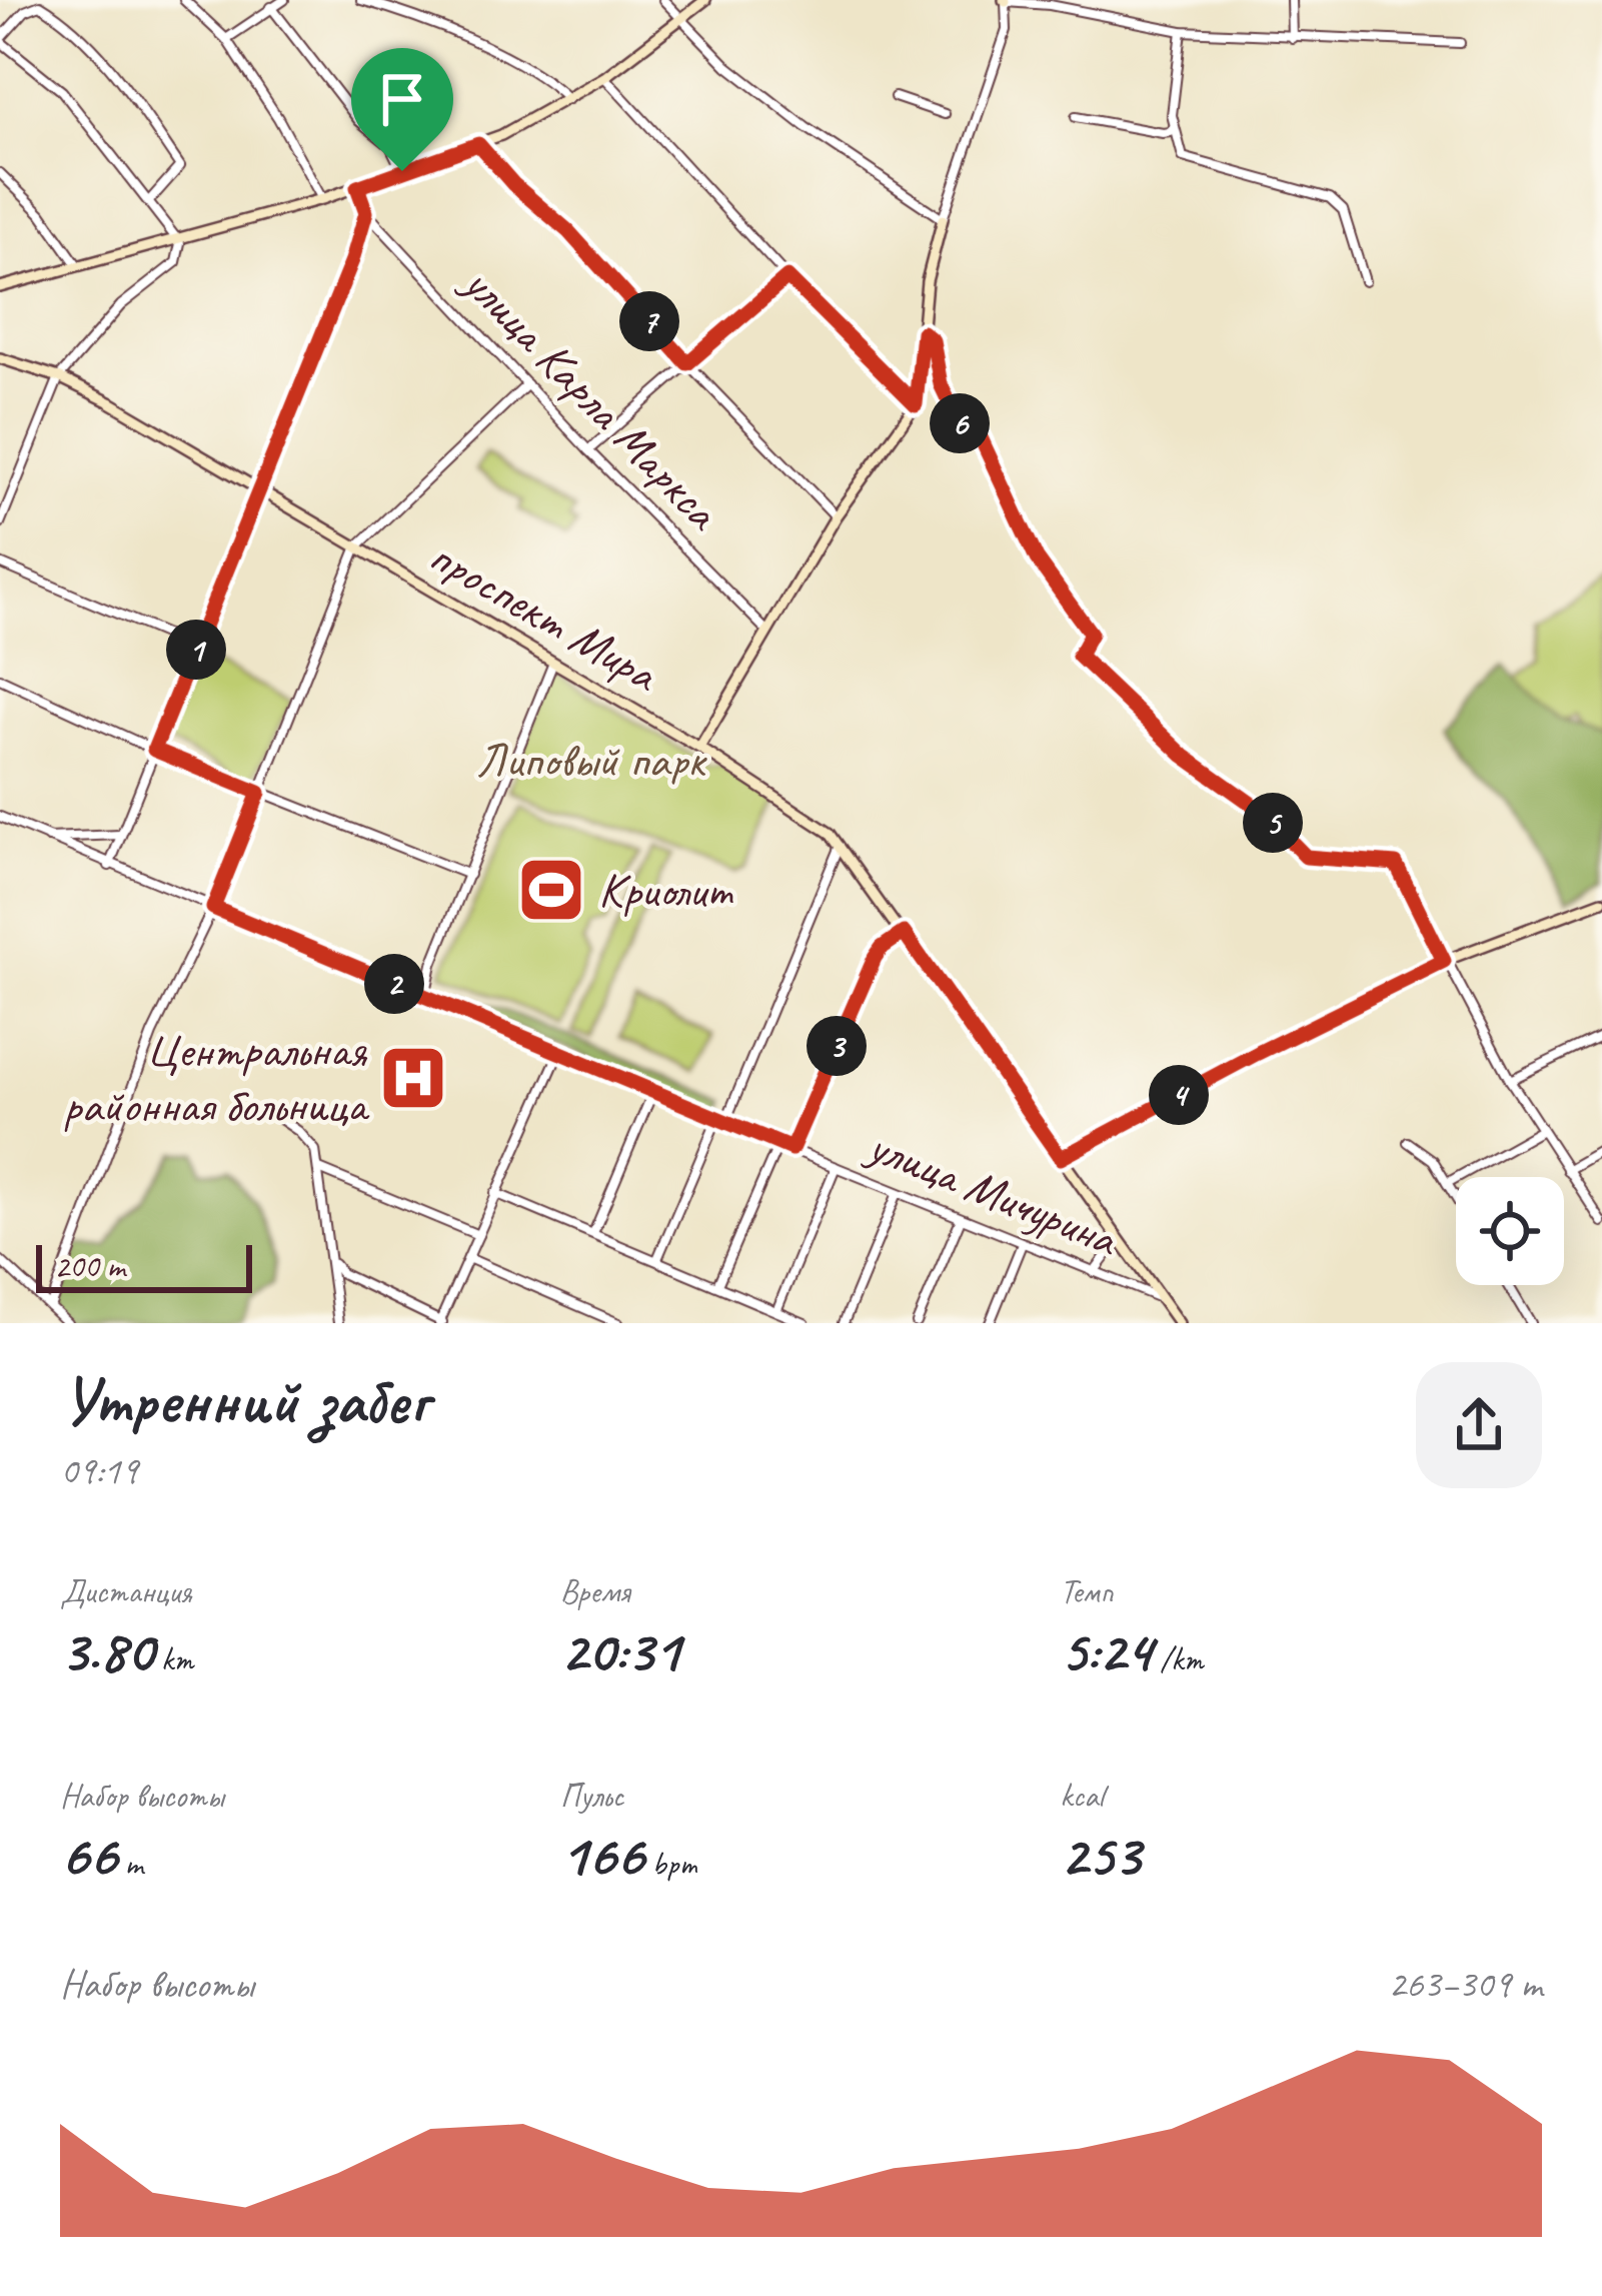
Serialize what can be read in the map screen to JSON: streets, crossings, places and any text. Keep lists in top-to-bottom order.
{
  "streets": {
    "street": ["улица Карла Маркса", "проспект Мира", "улица Мичурина"]
  },
  "crossings": [
    ["проспект Мира", "улица Мичурина"]
  ],
  "parks": ["Липовый парк"],
  "places": {
    "sports": ["Криолит"],
    "hospital": ["Центральная районная больница"]
  },
  "scale_bar": "200 m",
  "page": {
    "pins": [
      "7",
      "6",
      "1",
      "5",
      "2",
      "3",
      "4"
    ],
    "scale": "200 m",
    "heading": ["Утренний забег", "09:19"],
    "stats": [
      ["Дистанция", "3.80 km"],
      ["Время", "20:31"],
      ["Темп", "5:24 /km"],
      ["Набор высоты", "66 m"],
      ["Пульс", "166 bpm"],
      ["kcal", "253"]
    ],
    "chart": ["Набор высоты", "263–309 m"]
  }
}
